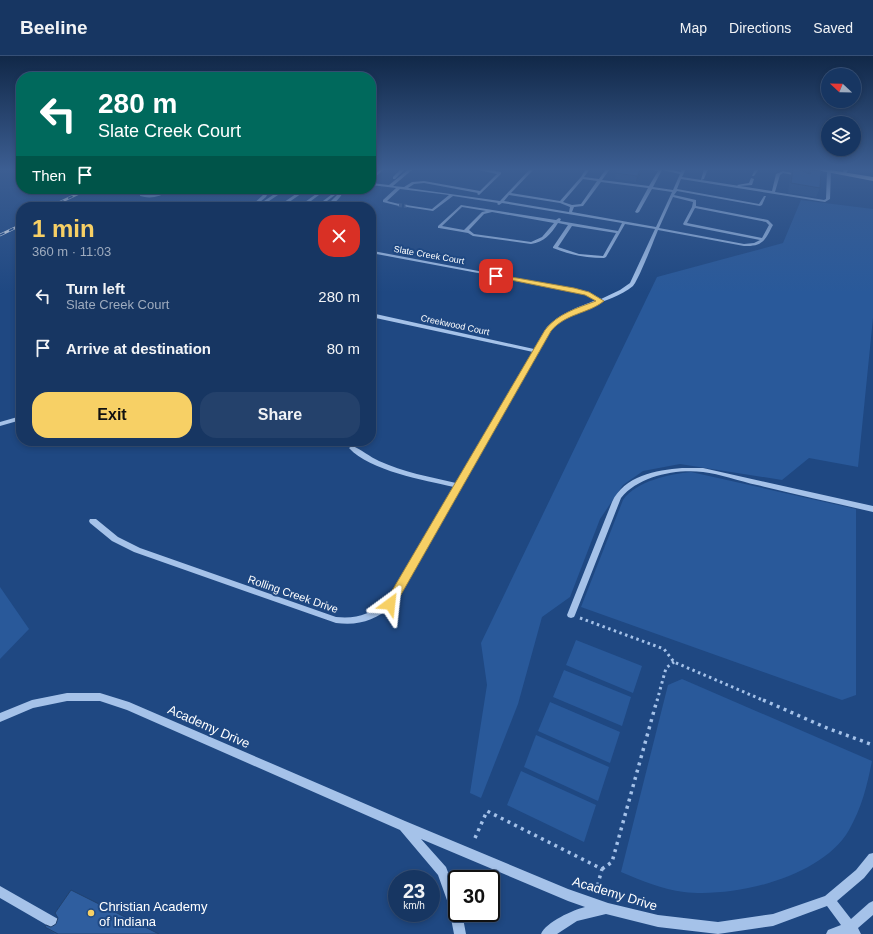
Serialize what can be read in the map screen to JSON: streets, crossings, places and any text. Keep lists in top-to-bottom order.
{
  "streets": {
    "street": [
      "Slate Creek Court",
      "Creekwood Court",
      "Rolling Creek Drive",
      "Academy Drive"
    ]
  },
  "crossings": [
    ["Slate Creek Court", "Rolling Creek Drive"],
    ["Creekwood Court", "Rolling Creek Drive"]
  ],
  "places": ["Christian Academy of Indiana"],
  "north": "left",
  "page": {
    "header": "Beeline",
    "nav": ["Map", "Directions", "Saved"],
    "turn": ["280 m", "Slate Creek Court"],
    "then": "Then",
    "heading": ["1 min", "360 m · 11:03"],
    "list": [
      {
        "name": "Turn left",
        "note": "Slate Creek Court",
        "value": "280 m"
      },
      {
        "name": "Arrive at destination",
        "value": "80 m"
      }
    ],
    "buttons": ["Exit", "Share"],
    "speed": "23 km/h",
    "limit": "30"
  }
}
